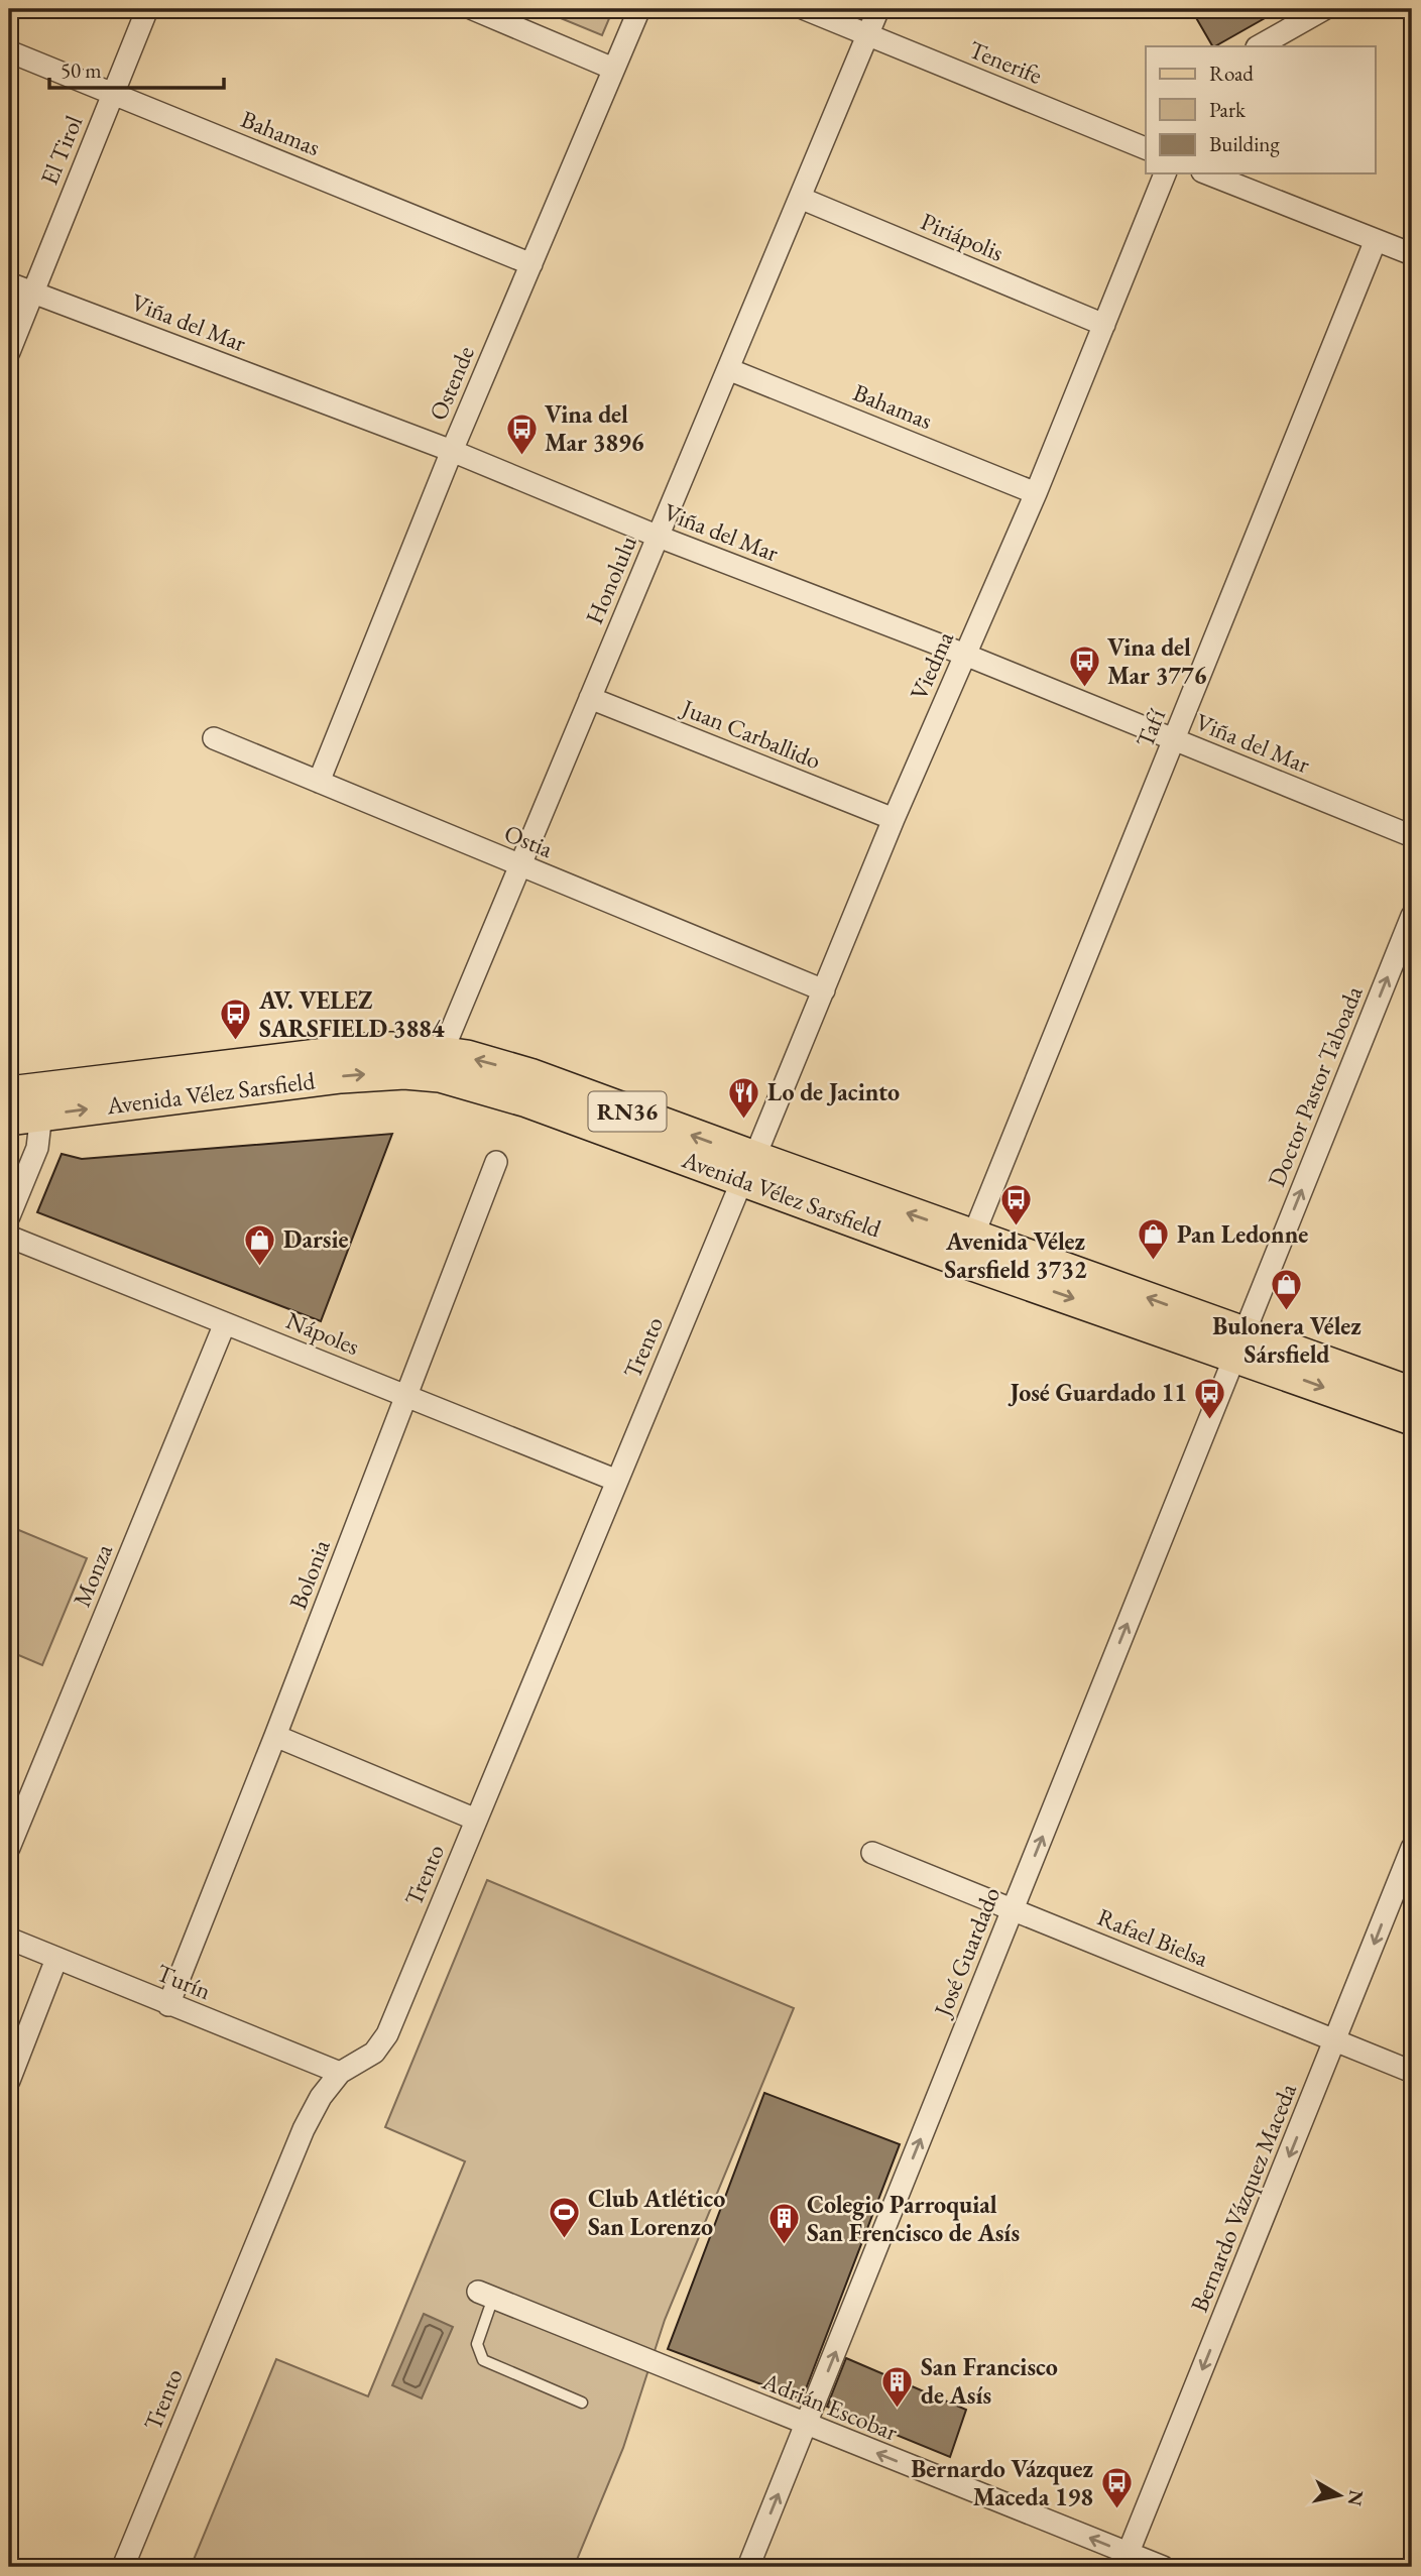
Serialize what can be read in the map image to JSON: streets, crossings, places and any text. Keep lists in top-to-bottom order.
{
  "streets": {
    "main road": ["Avenida Vélez Sarsfield", "RN36"],
    "street": [
      "Tenerife",
      "Bahamas",
      "El Tirol",
      "Piriápolis",
      "Viña del Mar",
      "Ostende",
      "Honolulu",
      "Viedma",
      "Tafí",
      "Juan Carballido",
      "Ostia",
      "Doctor Pastor Taboada",
      "Nápoles",
      "Trento",
      "Bolonia",
      "Monza",
      "Rafael Bielsa",
      "José Guardado",
      "Turín",
      "Bernardo Vázquez Maceda",
      "Adrián Escobar"
    ]
  },
  "crossings": [
    ["Tenerife", "Honolulu"],
    ["Bahamas", "El Tirol"],
    ["Bahamas", "Ostende"],
    ["Bahamas", "Honolulu"],
    ["Bahamas", "Viedma"],
    ["El Tirol", "Viña del Mar"],
    ["Piriápolis", "Honolulu"],
    ["Piriápolis", "Viedma"],
    ["Viña del Mar", "Ostende"],
    ["Viña del Mar", "Honolulu"],
    ["Viña del Mar", "Viedma"],
    ["Viña del Mar", "Tafí"],
    ["Ostende", "Ostia"],
    ["Honolulu", "Juan Carballido"],
    ["Honolulu", "Ostia"],
    ["Honolulu", "Avenida Vélez Sarsfield"],
    ["Viedma", "Juan Carballido"],
    ["Viedma", "Ostia"],
    ["Viedma", "Avenida Vélez Sarsfield"],
    ["Viedma", "Trento"],
    ["Tafí", "Avenida Vélez Sarsfield"],
    ["Doctor Pastor Taboada", "Avenida Vélez Sarsfield"],
    ["Doctor Pastor Taboada", "José Guardado"],
    ["Avenida Vélez Sarsfield", "Trento"],
    ["Avenida Vélez Sarsfield", "José Guardado"],
    ["Nápoles", "Trento"],
    ["Nápoles", "Bolonia"],
    ["Nápoles", "Monza"],
    ["Trento", "Turín"],
    ["Bolonia", "Turín"],
    ["Rafael Bielsa", "José Guardado"],
    ["Rafael Bielsa", "Bernardo Vázquez Maceda"],
    ["José Guardado", "Adrián Escobar"],
    ["Bernardo Vázquez Maceda", "Adrián Escobar"]
  ],
  "one_way": [
    "Doctor Pastor Taboada",
    "José Guardado",
    "Bernardo Vázquez Maceda",
    "Adrián Escobar"
  ],
  "places": {
    "bus stop": [
      "Vina del Mar 3896",
      "Vina del Mar 3776",
      "AV. VELEZ SARSFIELD 3884",
      "Avenida Vélez Sarsfield 3732",
      "José Guardado 11",
      "Bernardo Vázquez Maceda 198"
    ],
    "restaurant": ["Lo de Jacinto"],
    "shop": ["Pan Ledonne", "Darsie", "Bulonera Vélez Sársfield"],
    "sports": ["Club Atlético San Lorenzo"],
    "building": ["Colegio Parroquial San Frencisco de Asís", "San Francisco de Asís"]
  },
  "legend": ["Road", "Park", "Building"],
  "scale_bar": "50 m",
  "north": "right"
}
